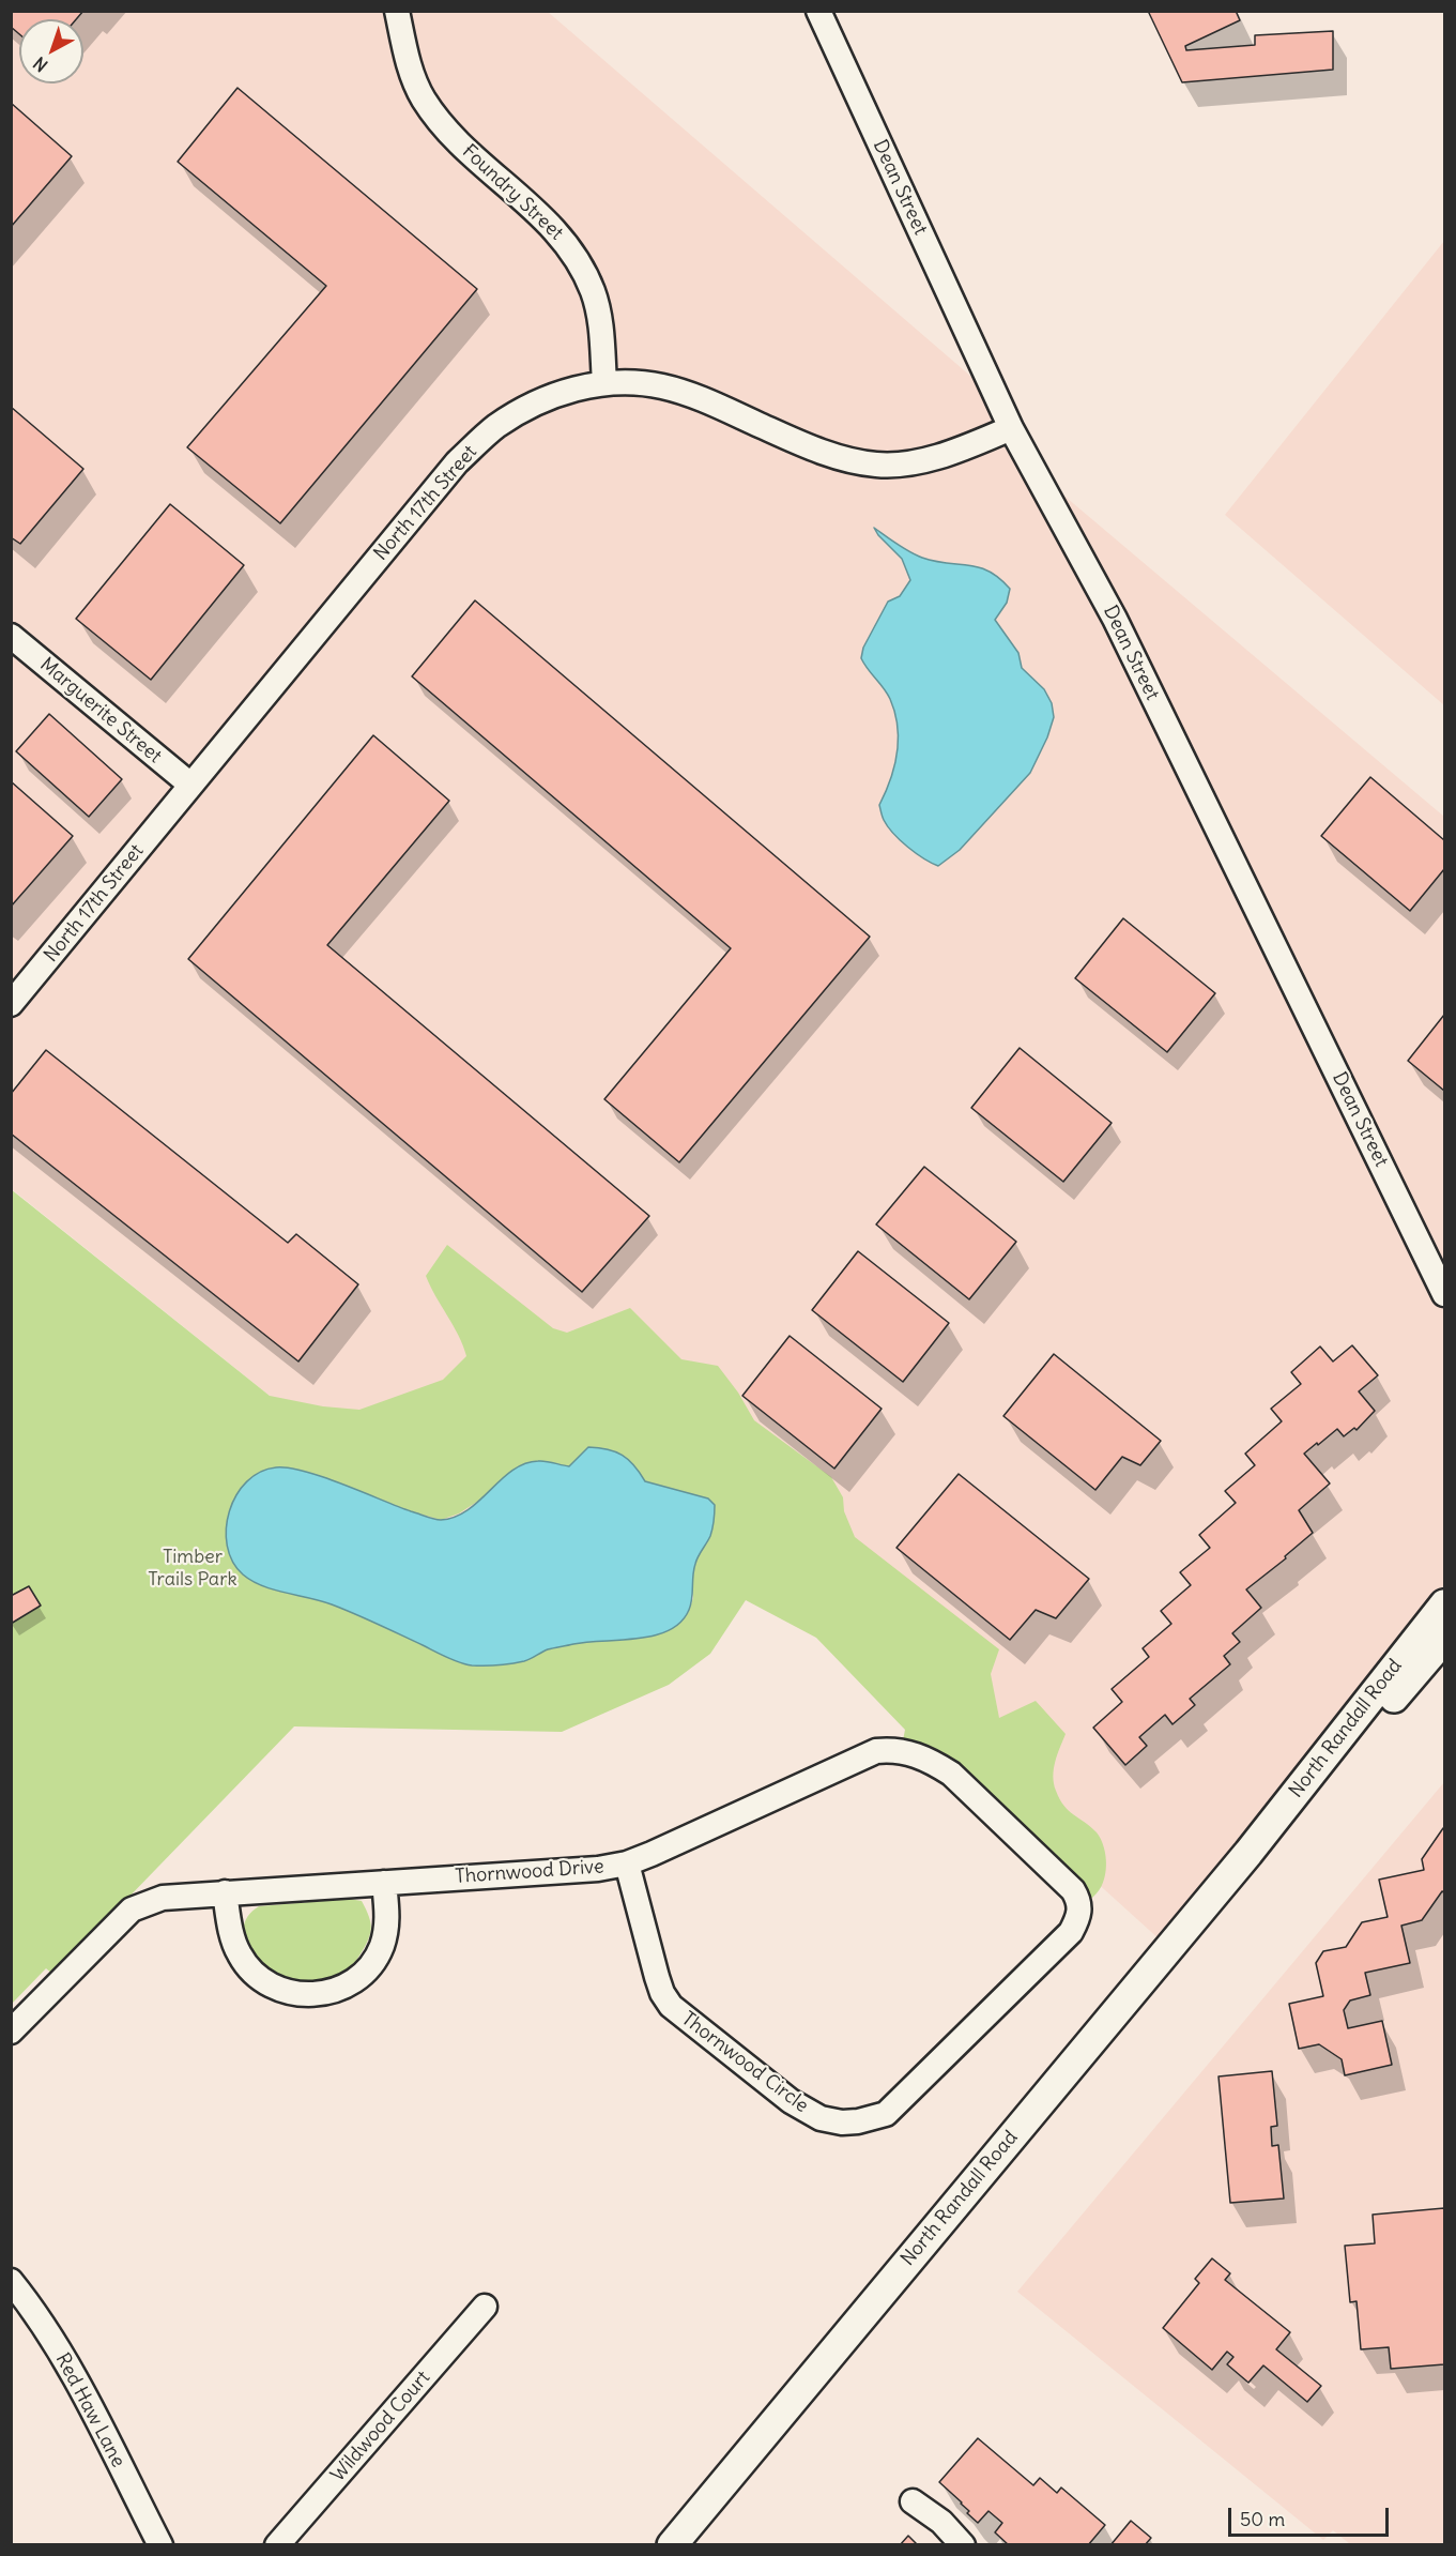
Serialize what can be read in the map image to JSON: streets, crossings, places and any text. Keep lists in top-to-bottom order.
{
  "streets": {
    "main road": ["North Randall Road"],
    "street": [
      "Dean Street",
      "Foundry Street",
      "North 17th Street",
      "Marguerite Street",
      "Thornwood Drive",
      "Thornwood Circle",
      "Red Haw Lane",
      "Wildwood Court"
    ]
  },
  "crossings": [
    ["Dean Street", "North 17th Street"],
    ["Foundry Street", "North 17th Street"],
    ["North 17th Street", "Marguerite Street"],
    ["Thornwood Drive", "Thornwood Circle"]
  ],
  "parks": ["Timber Trails Park"],
  "scale_bar": "50 m",
  "north": "bottom left"
}
